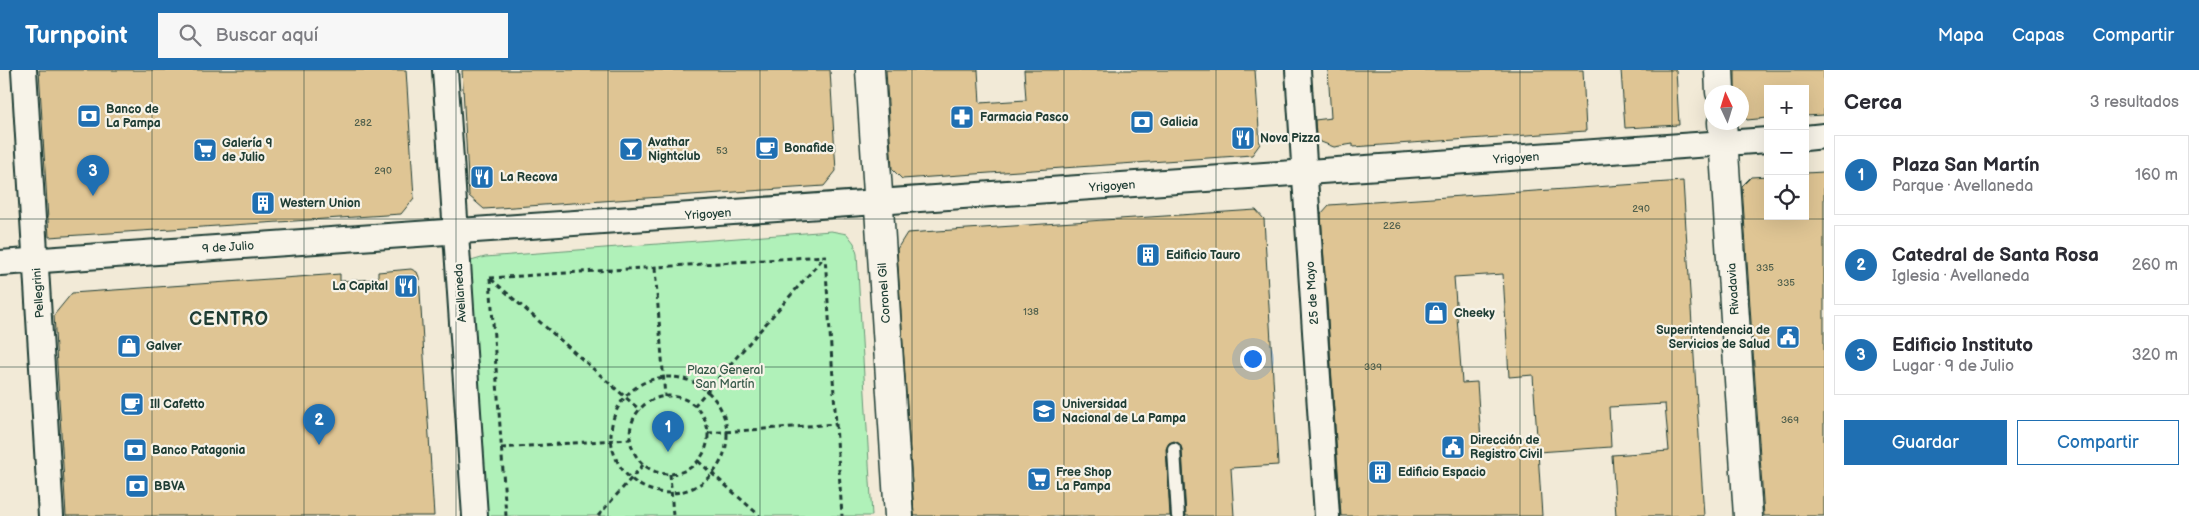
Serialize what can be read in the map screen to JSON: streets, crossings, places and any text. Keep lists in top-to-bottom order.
{
  "streets": {
    "street": [
      "Yrigoyen",
      "9 de Julio",
      "Rivadavia",
      "Pellegrini",
      "Avellaneda",
      "Coronel Gil",
      "25 de Mayo"
    ]
  },
  "crossings": [
    ["Yrigoyen", "9 de Julio"],
    ["Yrigoyen", "Rivadavia"],
    ["Yrigoyen", "Avellaneda"],
    ["Yrigoyen", "Coronel Gil"],
    ["Yrigoyen", "25 de Mayo"],
    ["9 de Julio", "Pellegrini"],
    ["9 de Julio", "Avellaneda"]
  ],
  "districts": ["CENTRO"],
  "parks": ["Plaza General San Martín"],
  "places": {
    "bank": [
      "Banco de La Pampa",
      "Galicia",
      "Banco Patagonia",
      "BBVA"
    ],
    "pharmacy": ["Farmacia Pasco"],
    "restaurant": ["Nova Pizza", "La Recova", "La Capital"],
    "cafe": ["Bonafide", "Ill Cafetto"],
    "bar": ["Avathar Nightclub"],
    "supermarket": ["Galería 9 de Julio", "Free Shop La Pampa"],
    "building": ["Western Union", "Edificio Tauro", "Edificio Espacio"],
    "shop": ["Cheeky", "Galver"],
    "public building": ["Superintendencia de Servicios de Salud", "Dirección de Registro Civil"],
    "school or university": ["Universidad Nacional de La Pampa"]
  },
  "house_numbers": [
    "282",
    "53",
    "290",
    "290",
    "226",
    "335",
    "335",
    "138",
    "339",
    "369"
  ],
  "north": "top",
  "page": {
    "header": "Turnpoint",
    "search": "Buscar aquí",
    "nav": ["Mapa", "Capas", "Compartir"],
    "heading": ["Cerca", "3 resultados"],
    "map_buttons": ["+", "−"],
    "list": [
      {
        "mark": "1",
        "name": "Plaza San Martín",
        "note": "Parque · Avellaneda",
        "value": "160 m"
      },
      {
        "mark": "2",
        "name": "Catedral de Santa Rosa",
        "note": "Iglesia · Avellaneda",
        "value": "260 m"
      },
      {
        "mark": "3",
        "name": "Edificio Instituto",
        "note": "Lugar · 9 de Julio",
        "value": "320 m"
      }
    ],
    "pins": ["3", "2", "1"],
    "buttons": ["Guardar", "Compartir"]
  }
}
